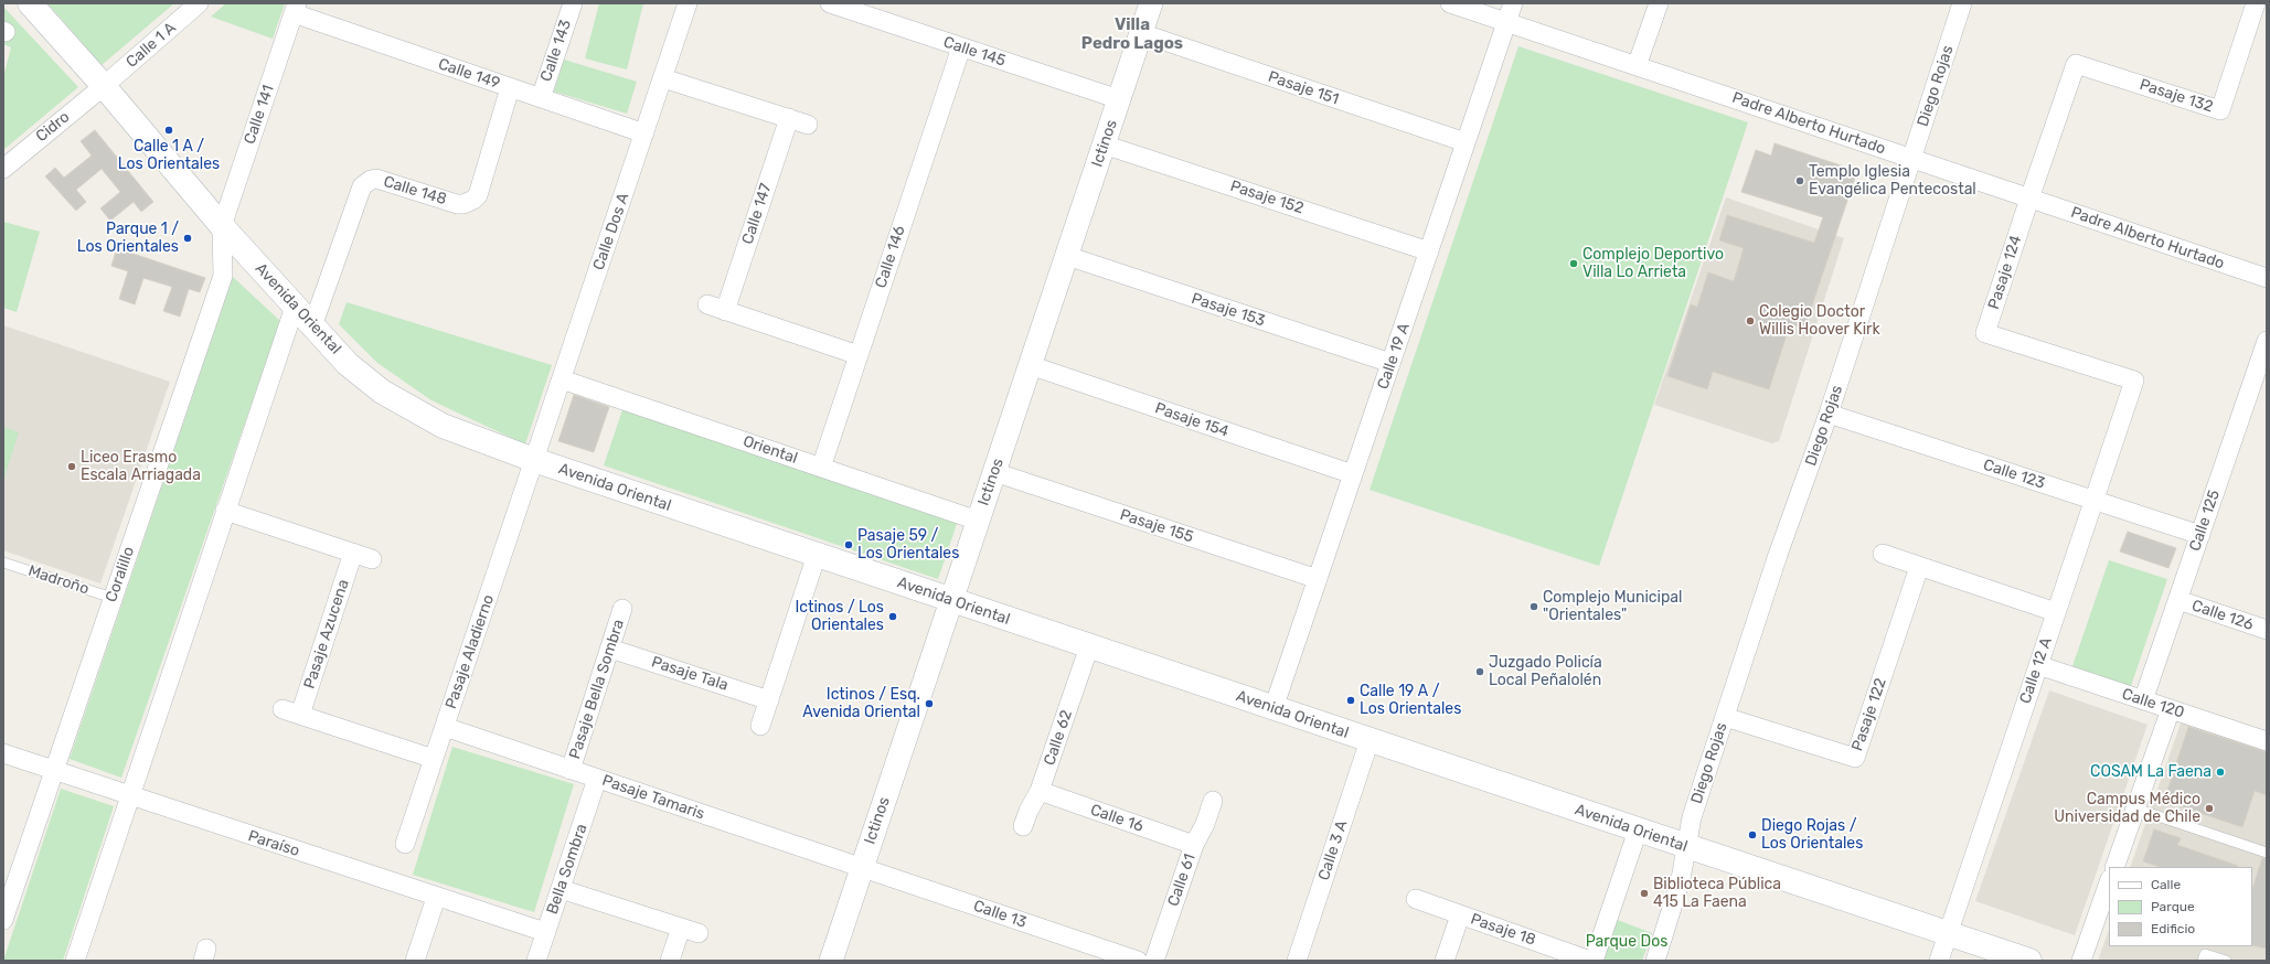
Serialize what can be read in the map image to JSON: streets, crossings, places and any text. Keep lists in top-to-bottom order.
{
  "streets": {
    "main road": ["Avenida Oriental"],
    "street": [
      "Calle 1 A",
      "Calle 143",
      "Calle 145",
      "Calle 149",
      "Diego Rojas",
      "Pasaje 151",
      "Pasaje 132",
      "Calle 141",
      "Padre Alberto Hurtado",
      "Cidro",
      "Ictinos",
      "Calle 148",
      "Pasaje 152",
      "Calle 147",
      "Calle Dos A",
      "Calle 146",
      "Pasaje 124",
      "Pasaje 153",
      "Calle 19 A",
      "Pasaje 154",
      "Oriental",
      "Calle 123",
      "Calle 125",
      "Pasaje 155",
      "Coralillo",
      "Calle 126",
      "Pasaje Azucena",
      "Pasaje Aladierno",
      "Calle 12 A",
      "Pasaje Tala",
      "Pasaje Bella Sombra",
      "Calle 120",
      "Pasaje 122",
      "Calle 62",
      "Pasaje Tamaris",
      "Calle 16",
      "Paraíso",
      "Calle 3 A",
      "Bella Sombra",
      "Calle 61",
      "Calle 13",
      "Pasaje 18"
    ],
    "lane": ["Madroño"]
  },
  "crossings": [
    ["Calle 1 A", "Cidro"],
    ["Calle 1 A", "Avenida Oriental"],
    ["Calle 143", "Calle 149"],
    ["Calle 145", "Ictinos"],
    ["Calle 145", "Calle 146"],
    ["Calle 149", "Calle 141"],
    ["Calle 149", "Calle 148"],
    ["Calle 149", "Calle Dos A"],
    ["Diego Rojas", "Padre Alberto Hurtado"],
    ["Diego Rojas", "Avenida Oriental"],
    ["Diego Rojas", "Calle 123"],
    ["Diego Rojas", "Pasaje 122"],
    ["Pasaje 151", "Ictinos"],
    ["Pasaje 151", "Calle 19 A"],
    ["Pasaje 132", "Pasaje 124"],
    ["Calle 141", "Avenida Oriental"],
    ["Calle 141", "Coralillo"],
    ["Padre Alberto Hurtado", "Pasaje 124"],
    ["Padre Alberto Hurtado", "Calle 19 A"],
    ["Cidro", "Avenida Oriental"],
    ["Ictinos", "Pasaje 152"],
    ["Ictinos", "Avenida Oriental"],
    ["Ictinos", "Pasaje 153"],
    ["Ictinos", "Pasaje 154"],
    ["Ictinos", "Oriental"],
    ["Ictinos", "Pasaje 155"],
    ["Ictinos", "Pasaje Tamaris"],
    ["Ictinos", "Calle 13"],
    ["Calle 148", "Avenida Oriental"],
    ["Pasaje 152", "Calle 19 A"],
    ["Calle Dos A", "Avenida Oriental"],
    ["Calle Dos A", "Oriental"],
    ["Calle Dos A", "Pasaje Aladierno"],
    ["Calle 146", "Oriental"],
    ["Pasaje 124", "Calle 12 A"],
    ["Avenida Oriental", "Calle 19 A"],
    ["Avenida Oriental", "Coralillo"],
    ["Avenida Oriental", "Pasaje Aladierno"],
    ["Avenida Oriental", "Calle 12 A"],
    ["Avenida Oriental", "Calle 62"],
    ["Avenida Oriental", "Calle 3 A"],
    ["Pasaje 153", "Calle 19 A"],
    ["Calle 19 A", "Pasaje 154"],
    ["Calle 19 A", "Pasaje 155"],
    ["Calle 123", "Calle 125"],
    ["Calle 123", "Calle 12 A"],
    ["Calle 125", "Calle 126"],
    ["Calle 125", "Calle 120"],
    ["Coralillo", "Madroño"],
    ["Coralillo", "Paraíso"],
    ["Pasaje Aladierno", "Pasaje Tamaris"],
    ["Calle 12 A", "Calle 120"],
    ["Pasaje Tala", "Pasaje Bella Sombra"],
    ["Pasaje Bella Sombra", "Pasaje Tamaris"],
    ["Calle 62", "Calle 16"],
    ["Pasaje Tamaris", "Bella Sombra"],
    ["Pasaje Tamaris", "Calle 13"],
    ["Calle 16", "Calle 61"],
    ["Paraíso", "Bella Sombra"]
  ],
  "districts": ["Villa Pedro Lagos"],
  "parks": ["Parque Dos"],
  "places": [
    "Calle 1 A / Los Orientales",
    "Templo Iglesia Evangélica Pentecostal",
    "Parque 1 / Los Orientales",
    "Complejo Deportivo Villa Lo Arrieta",
    "Colegio Doctor Willis Hoover Kirk",
    "Liceo Erasmo Escala Arriagada",
    "Pasaje 59 / Los Orientales",
    "Complejo Municipal \"Orientales\"",
    "Ictinos / Los Orientales",
    "Juzgado Policía Local Peñalolén",
    "Calle 19 A / Los Orientales",
    "Ictinos / Esq. Avenida Oriental",
    "COSAM La Faena",
    "Campus Médico Universidad de Chile",
    "Diego Rojas / Los Orientales",
    "Biblioteca Pública 415 La Faena"
  ],
  "legend": ["Calle", "Parque", "Edificio"]
}
